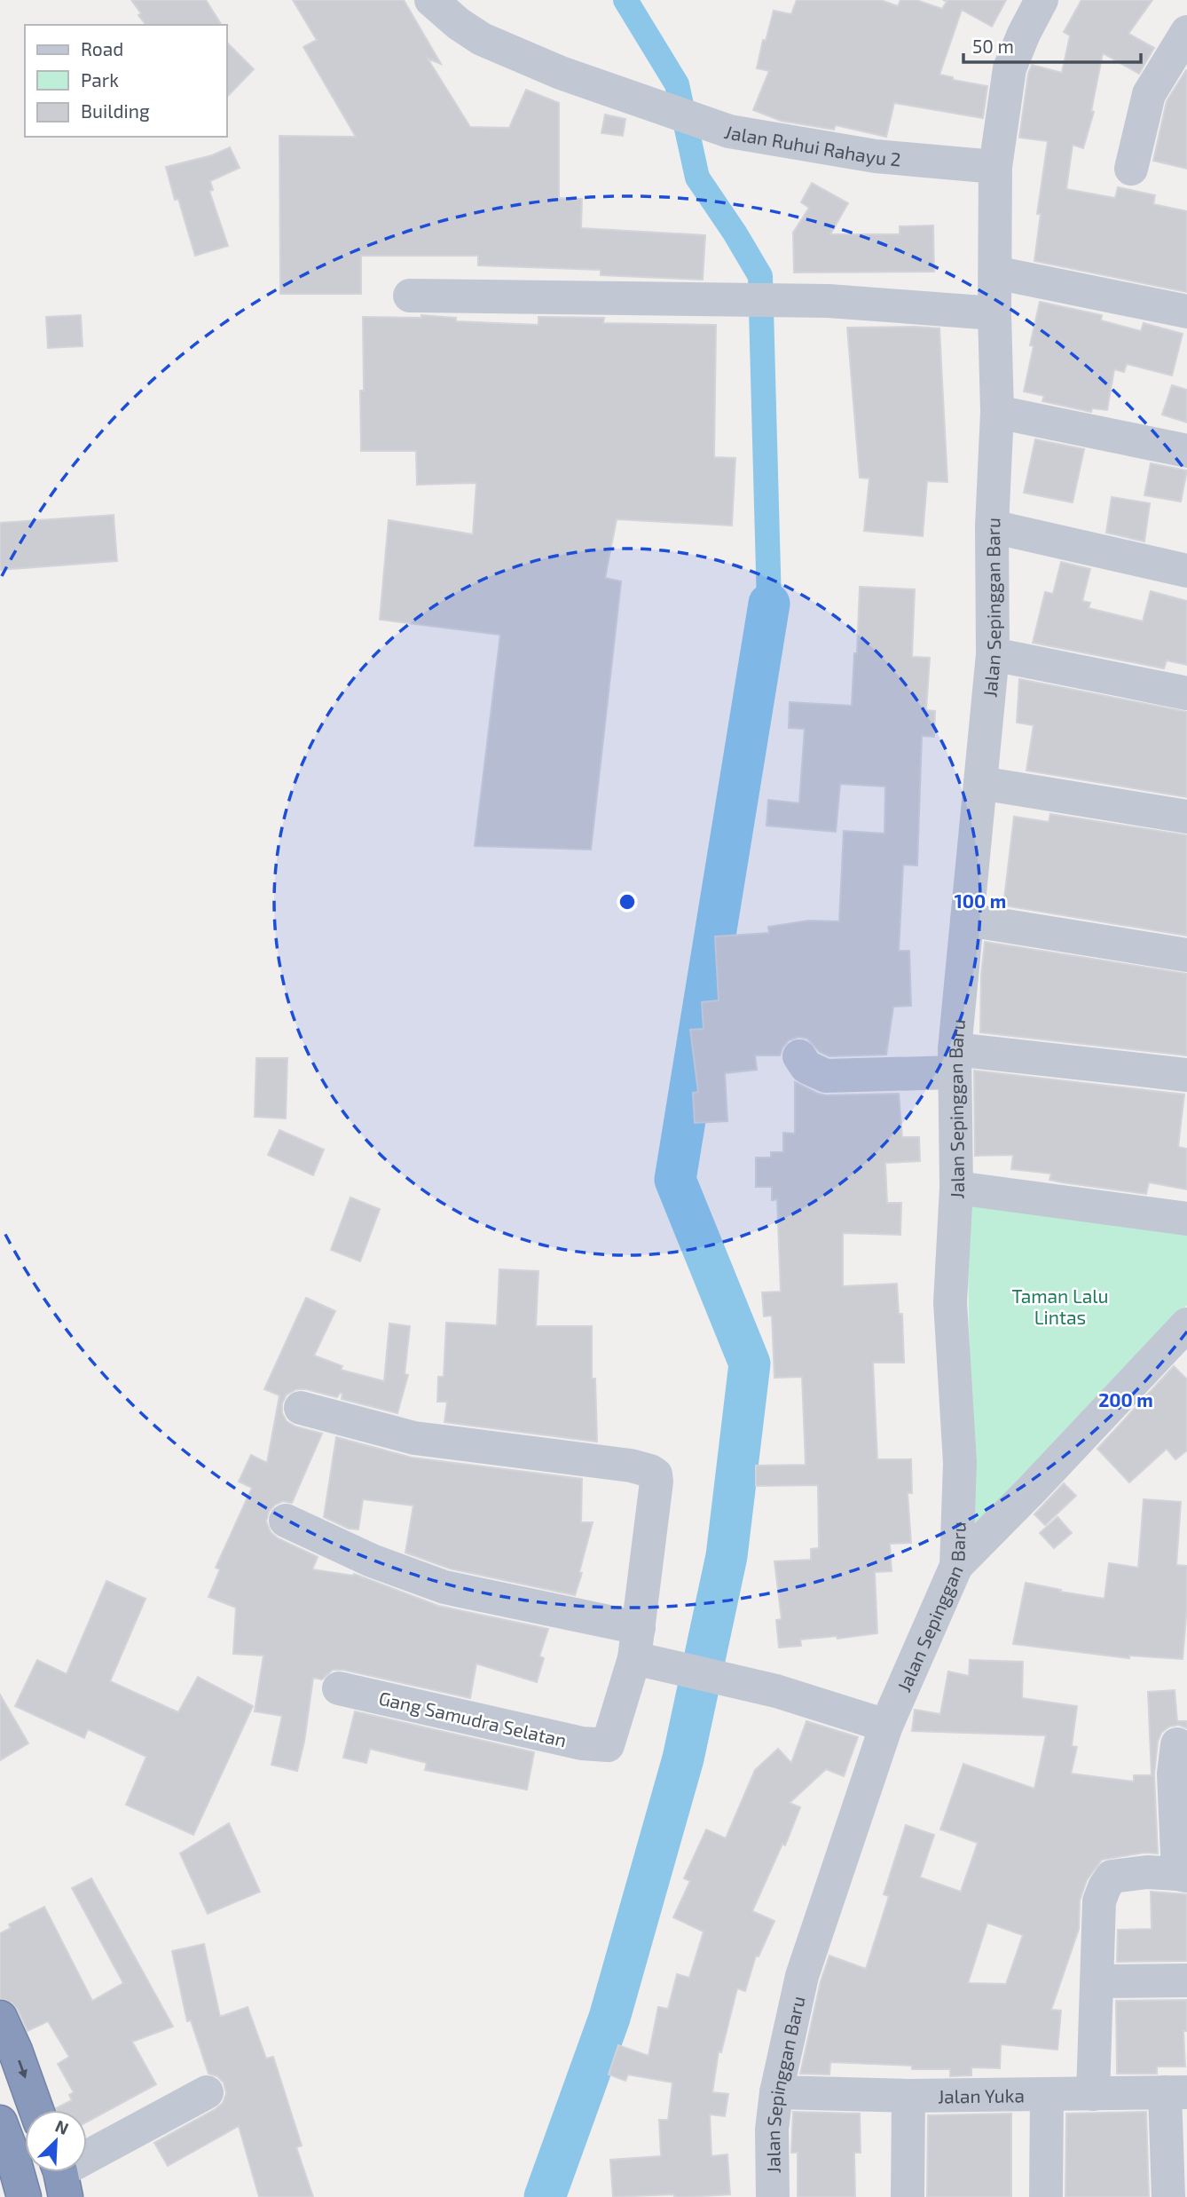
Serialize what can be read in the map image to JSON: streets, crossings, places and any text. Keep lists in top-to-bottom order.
{
  "streets": {
    "street": [
      "Jalan Ruhui Rahayu 2",
      "Jalan Sepinggan Baru",
      "Gang Samudra Selatan",
      "Jalan Yuka"
    ]
  },
  "crossings": [
    ["Jalan Ruhui Rahayu 2", "Jalan Sepinggan Baru"],
    ["Jalan Sepinggan Baru", "Jalan Yuka"]
  ],
  "parks": ["Taman Lalu Lintas"],
  "legend": ["Road", "Park", "Building"],
  "scale_bar": "50 m",
  "north": "top right",
  "rings": ["100 m", "200 m"]
}
